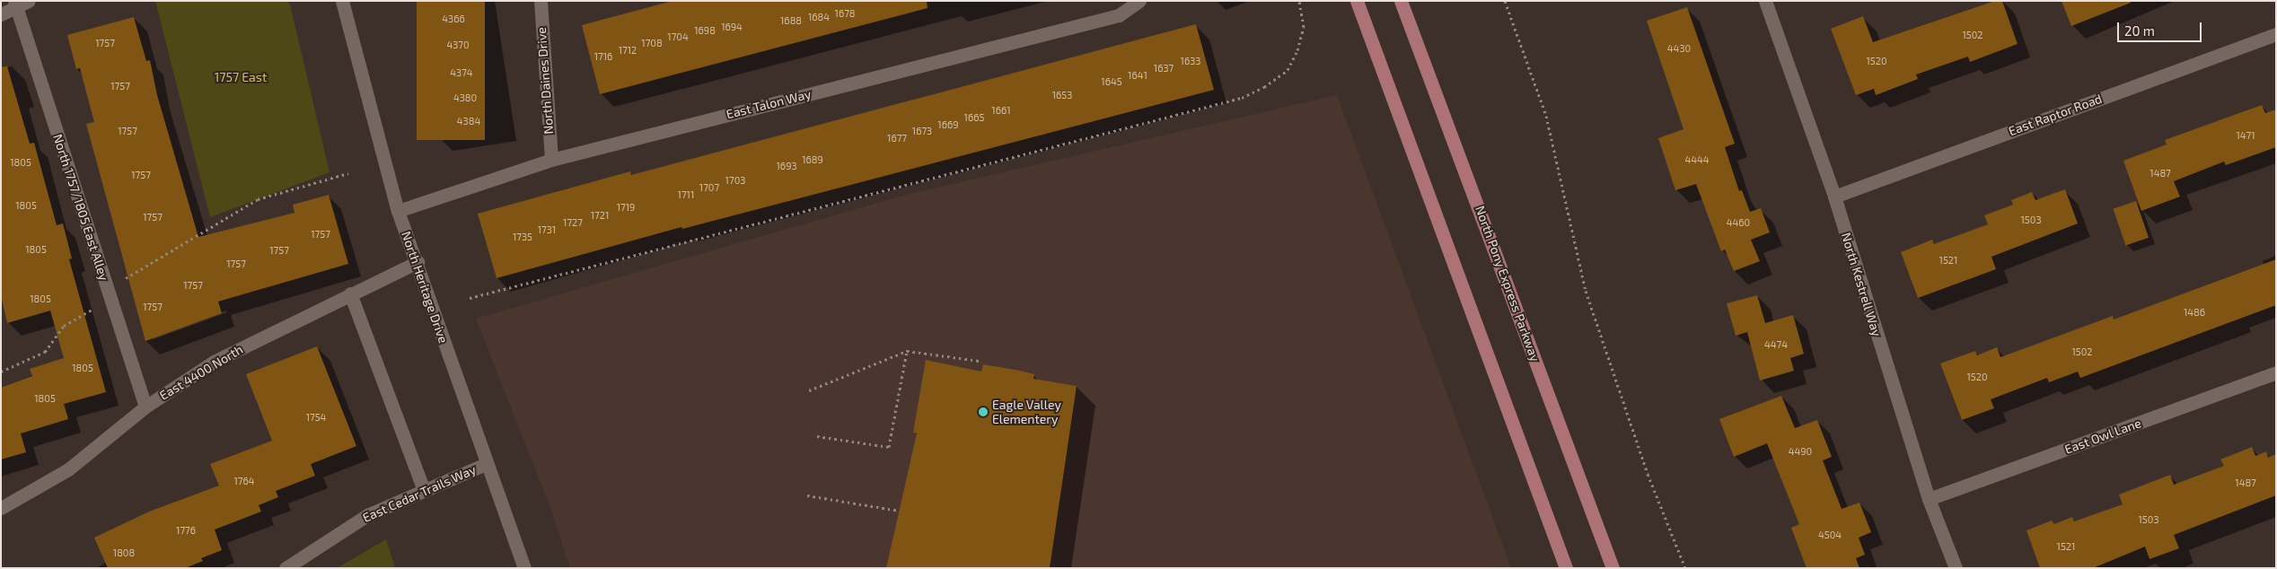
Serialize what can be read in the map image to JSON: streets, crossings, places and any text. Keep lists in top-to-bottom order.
{
  "streets": {
    "main road": ["North Pony Express Parkway"],
    "street": [
      "North Daines Drive",
      "East Talon Way",
      "East Raptor Road",
      "North 1757/1805 East Alley",
      "North Kestrell Way",
      "North Heritage Drive",
      "East 4400 North",
      "East Owl Lane",
      "East Cedar Trails Way"
    ]
  },
  "crossings": [
    ["North Daines Drive", "East Talon Way"],
    ["East Talon Way", "North Heritage Drive"],
    ["East Raptor Road", "North Kestrell Way"],
    ["North 1757/1805 East Alley", "East 4400 North"],
    ["North Kestrell Way", "East Owl Lane"],
    ["North Heritage Drive", "East 4400 North"],
    ["North Heritage Drive", "East Cedar Trails Way"]
  ],
  "parks": ["1757 East"],
  "places": ["Eagle Valley Elementery"],
  "house_numbers": [
    "1678",
    "1684",
    "4366",
    "1688",
    "1694",
    "1698",
    "1502",
    "1704",
    "1757",
    "1708",
    "4370",
    "4430",
    "1712",
    "1716",
    "1633",
    "1520",
    "1637",
    "4374",
    "1641",
    "1645",
    "1757",
    "1653",
    "4380",
    "1661",
    "1665",
    "4384",
    "1669",
    "1757",
    "1673",
    "1471",
    "1677",
    "1689",
    "4444",
    "1805",
    "1693",
    "1487",
    "1757",
    "1703",
    "1707",
    "1711",
    "1805",
    "1719",
    "1721",
    "1757",
    "1503",
    "1727",
    "4460",
    "1731",
    "1757",
    "1735",
    "1805",
    "1757",
    "1521",
    "1757",
    "1757",
    "1805",
    "1757",
    "1486",
    "4474",
    "1502",
    "1805",
    "1520",
    "1805",
    "1754",
    "4490",
    "1764",
    "1487",
    "1503",
    "1776",
    "4504",
    "1521",
    "1808"
  ],
  "scale_bar": "20 m"
}
